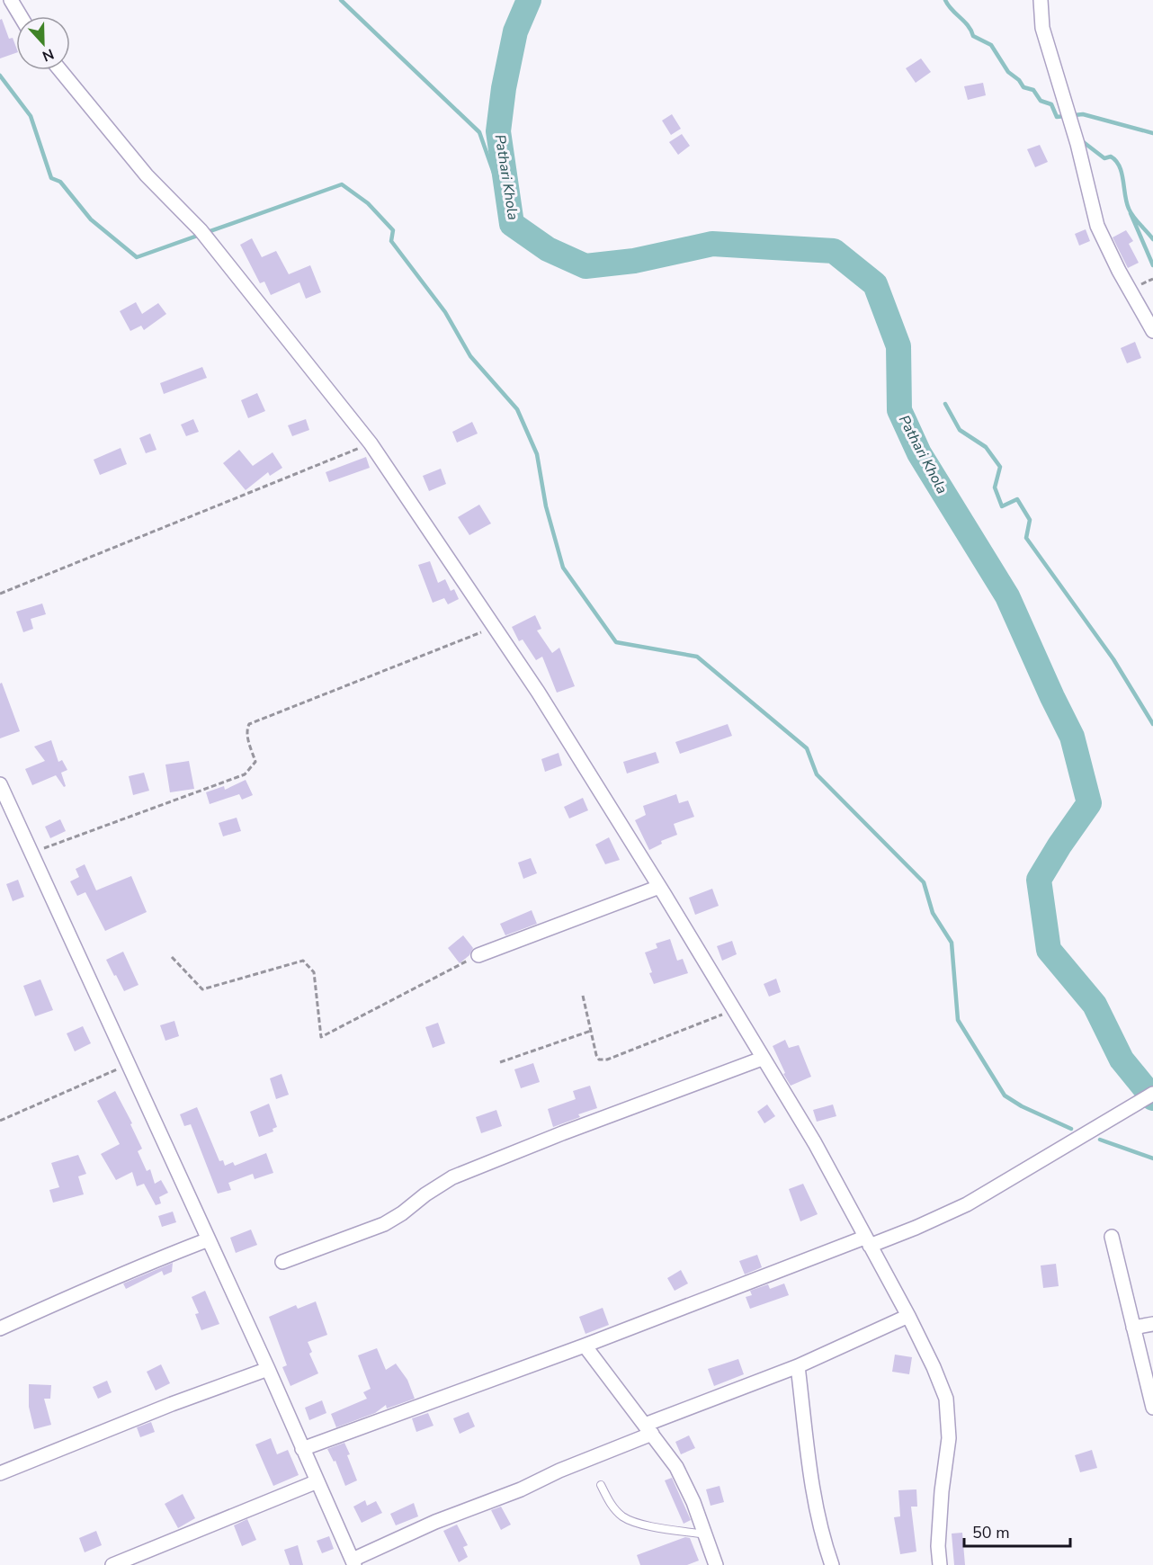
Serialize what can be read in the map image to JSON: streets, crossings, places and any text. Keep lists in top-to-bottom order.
{
  "water": ["Pathari Khola"],
  "scale_bar": "50 m",
  "north": "bottom"
}
